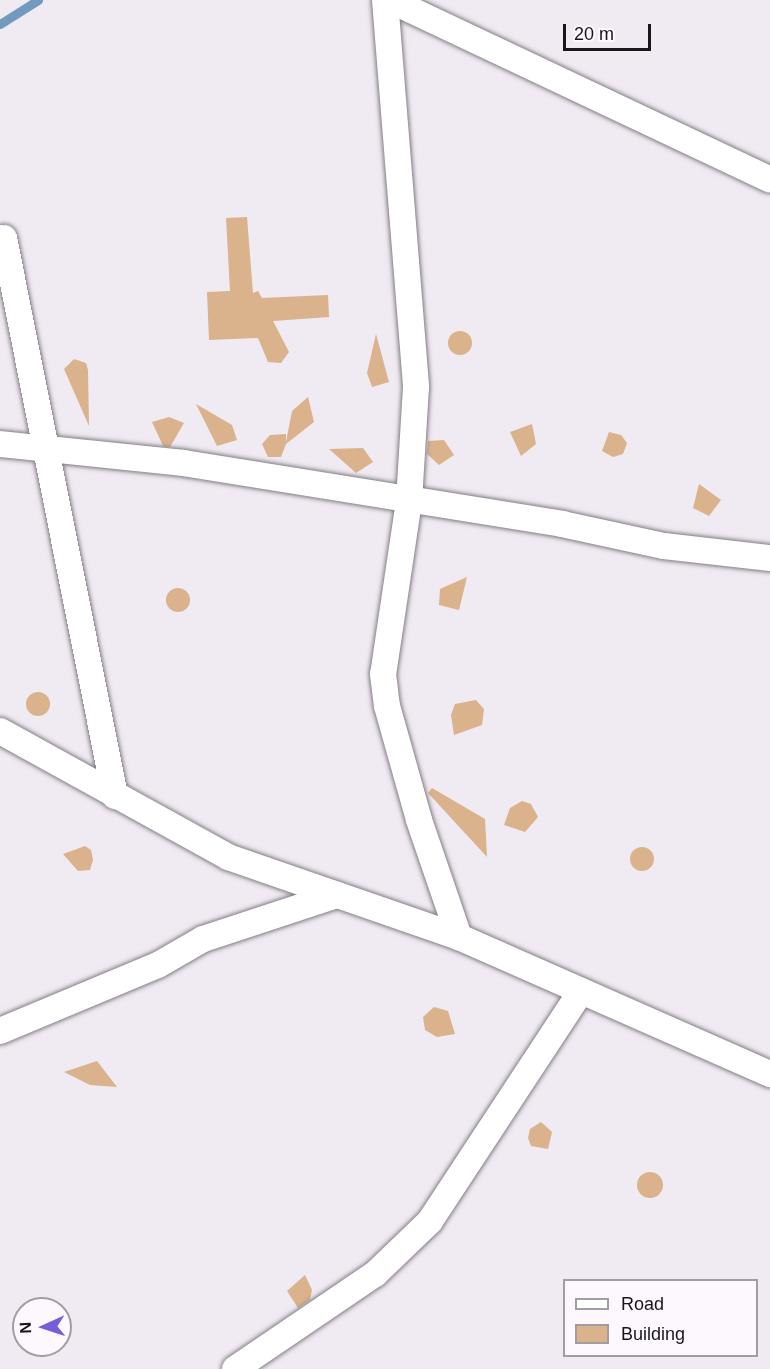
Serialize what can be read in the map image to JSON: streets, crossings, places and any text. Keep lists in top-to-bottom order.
{
  "legend": ["Road", "Building"],
  "scale_bar": "20 m",
  "north": "left"
}
